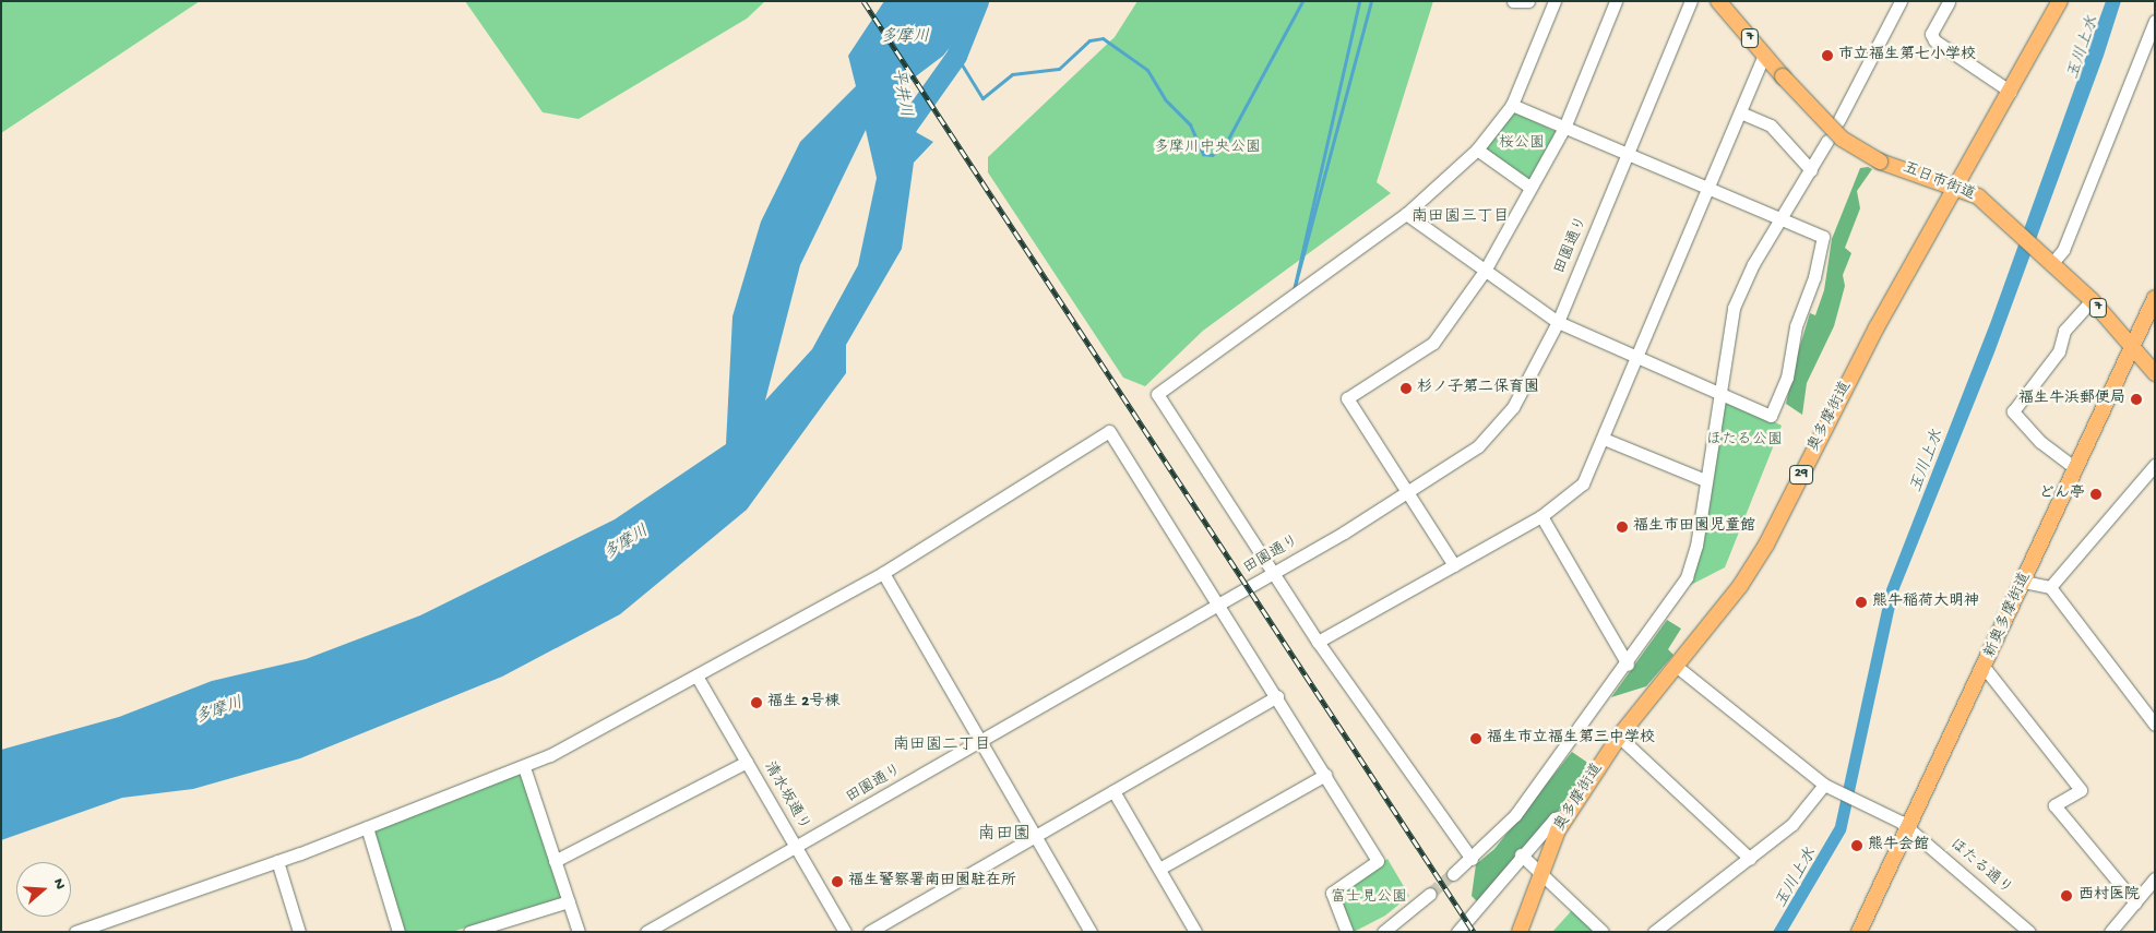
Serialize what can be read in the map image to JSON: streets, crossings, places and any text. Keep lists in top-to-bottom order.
{
  "streets": {
    "main road": [
      "7",
      "五日市街道",
      "奥多摩街道",
      "29",
      "新奥多摩街道"
    ],
    "street": ["田園通り", "清水坂通り", "ほたる通り"]
  },
  "crossings": [
    ["五日市街道", "奥多摩街道"],
    ["五日市街道", "新奥多摩街道"],
    ["田園通り", "清水坂通り"],
    ["奥多摩街道", "ほたる通り"],
    ["新奥多摩街道", "ほたる通り"]
  ],
  "districts": ["南田園三丁目", "南田園二丁目", "南田園"],
  "water": ["多摩川", "玉川上水", "平井川"],
  "parks": [
    "桜公園",
    "多摩川中央公園",
    "ほたる公園",
    "富士見公園"
  ],
  "places": [
    "市立福生第七小学校",
    "杉ノ子第二保育園",
    "福生牛浜郵便局",
    "どん亭",
    "福生市田園児童館",
    "熊牛稲荷大明神",
    "福生 2号棟",
    "福生市立福生第三中学校",
    "熊牛会館",
    "福生警察署南田園駐在所",
    "西村医院"
  ],
  "north": "right"
}
